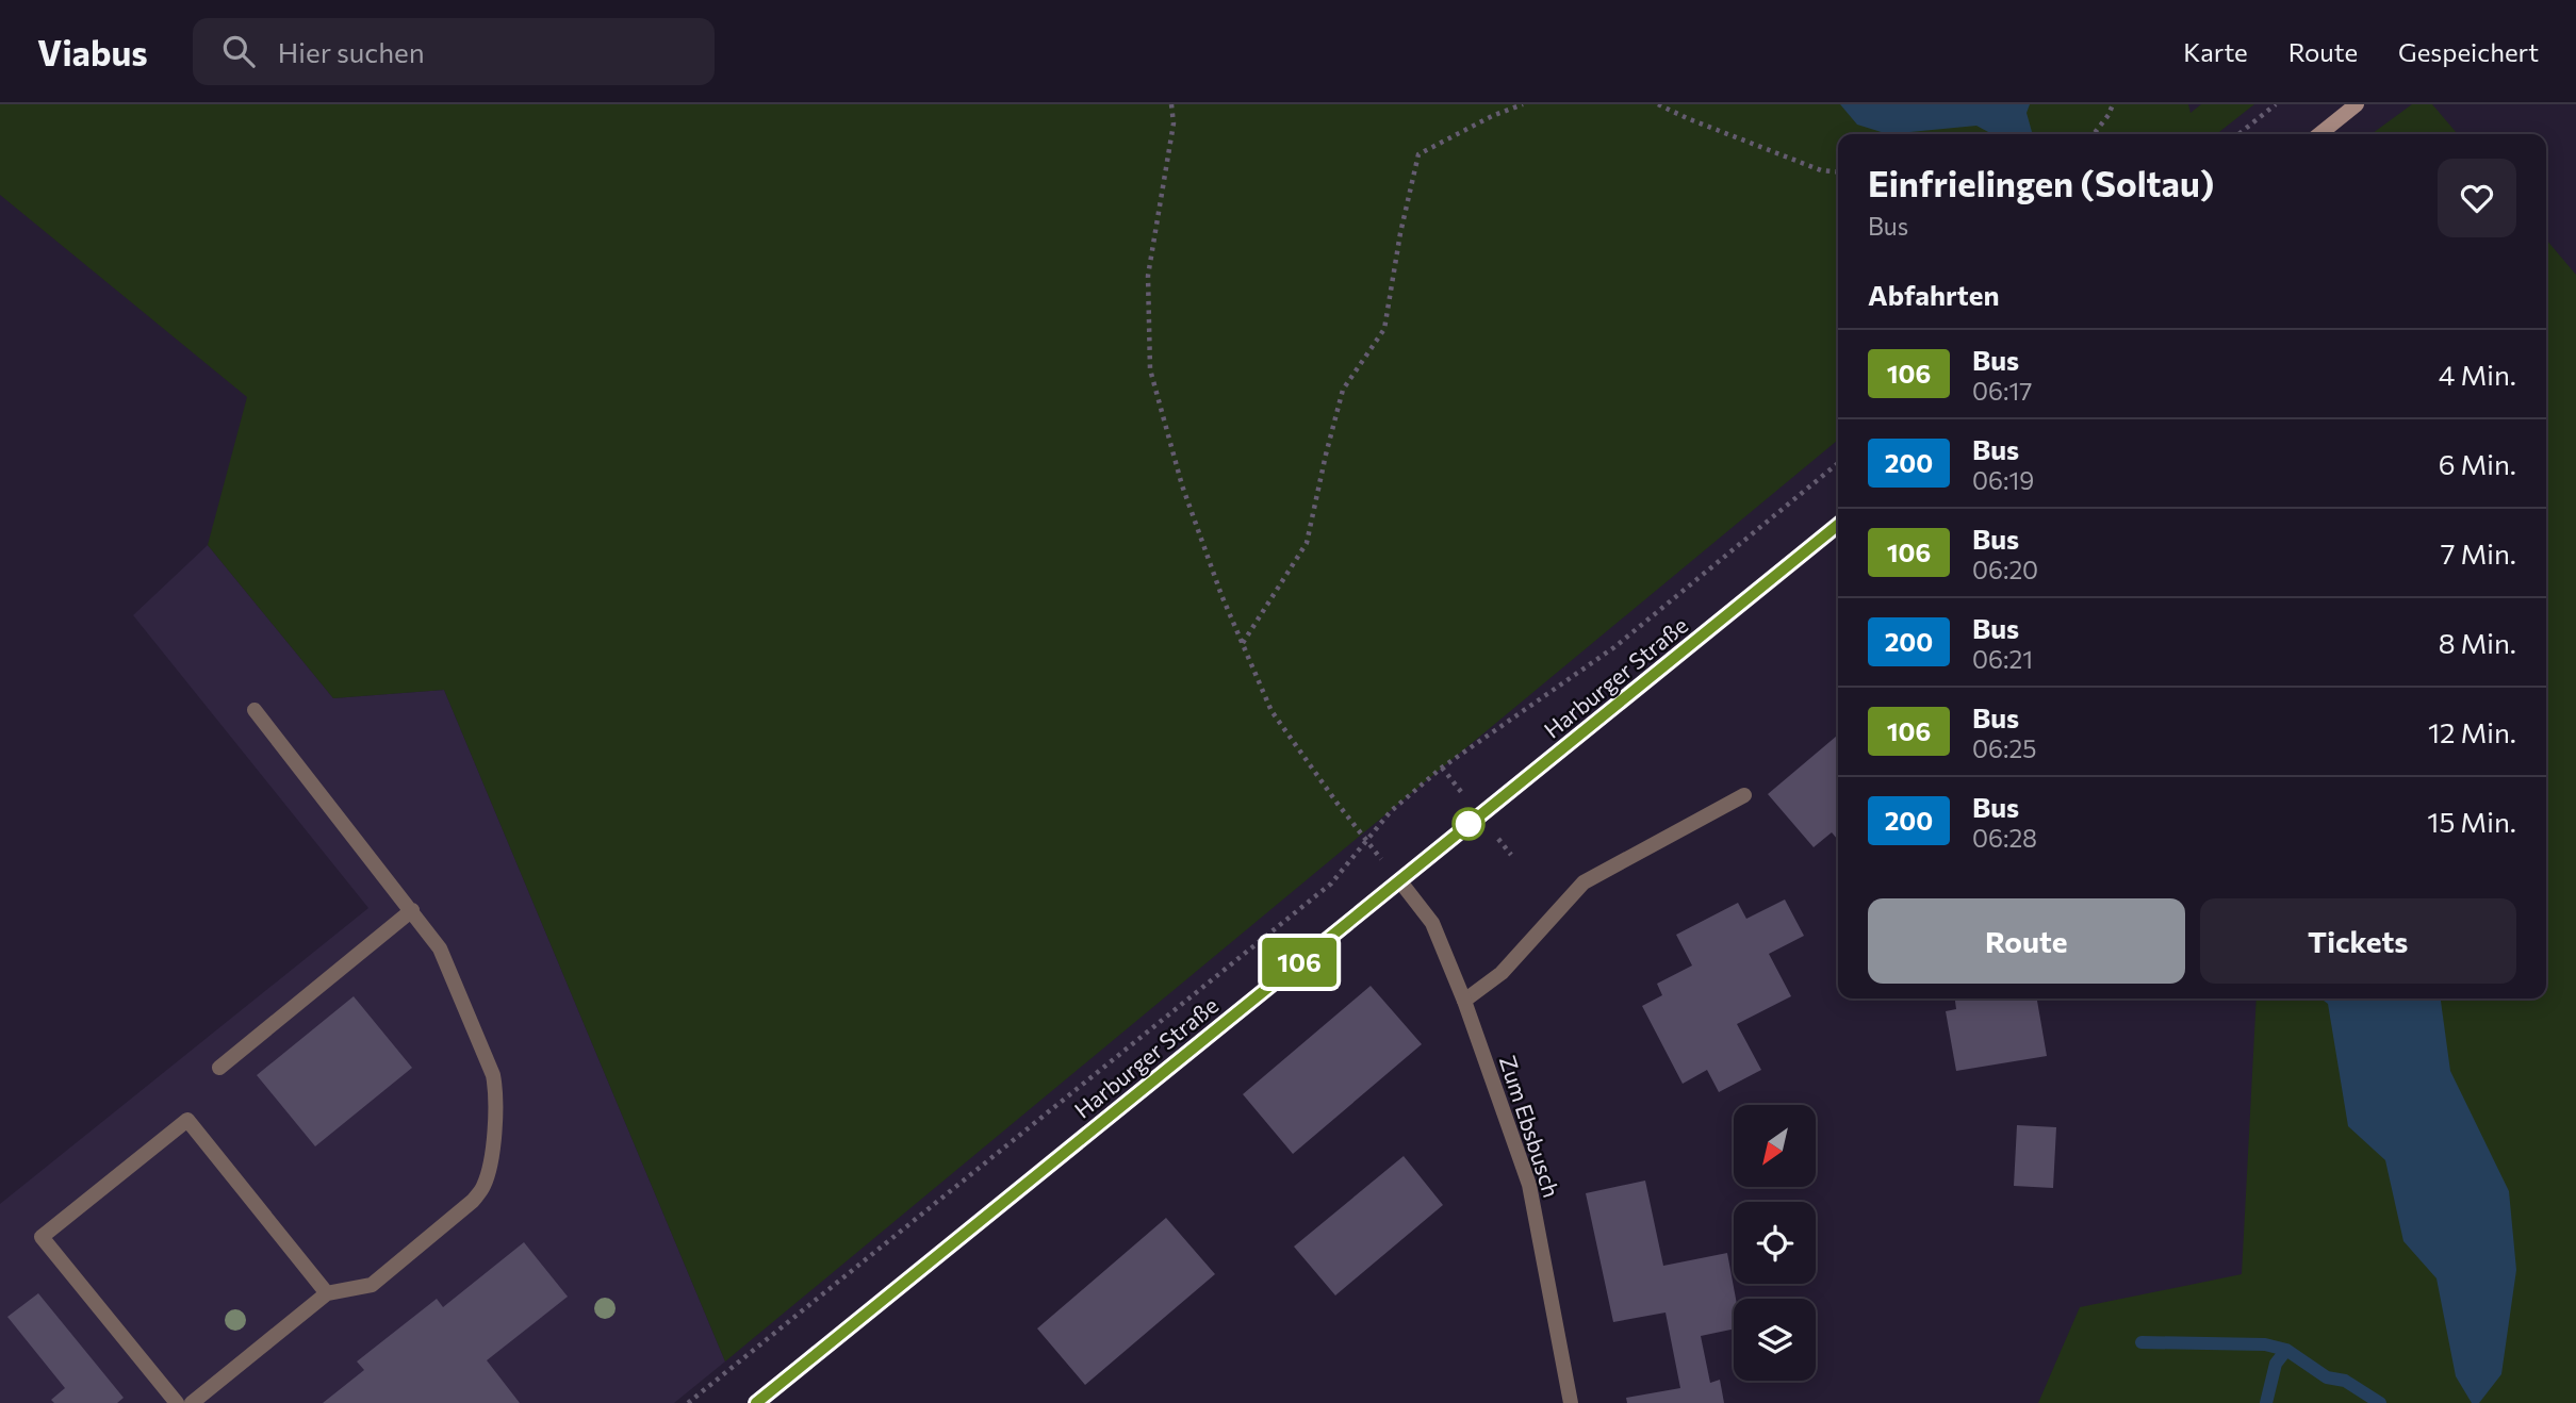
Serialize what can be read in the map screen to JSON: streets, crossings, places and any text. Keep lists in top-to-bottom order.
{
  "streets": {
    "main road": ["Harburger Straße"],
    "street": ["Zum Ebsbusch"]
  },
  "crossings": [
    ["Harburger Straße", "Zum Ebsbusch"]
  ],
  "lines": ["bus line 106"],
  "north": "bottom left",
  "page": {
    "header": "Viabus",
    "search": "Hier suchen",
    "nav": ["Karte", "Route", "Gespeichert"],
    "on_map": "106",
    "heading": [
      ["Einfrielingen (Soltau)", "Bus"],
      "Abfahrten"
    ],
    "list": [
      {
        "mark": "106",
        "name": "Bus",
        "note": "06:17",
        "value": "4 Min."
      },
      {
        "mark": "200",
        "name": "Bus",
        "note": "06:19",
        "value": "6 Min."
      },
      {
        "mark": "106",
        "name": "Bus",
        "note": "06:20",
        "value": "7 Min."
      },
      {
        "mark": "200",
        "name": "Bus",
        "note": "06:21",
        "value": "8 Min."
      },
      {
        "mark": "106",
        "name": "Bus",
        "note": "06:25",
        "value": "12 Min."
      },
      {
        "mark": "200",
        "name": "Bus",
        "note": "06:28",
        "value": "15 Min."
      }
    ],
    "buttons": ["Route", "Tickets"]
  }
}
